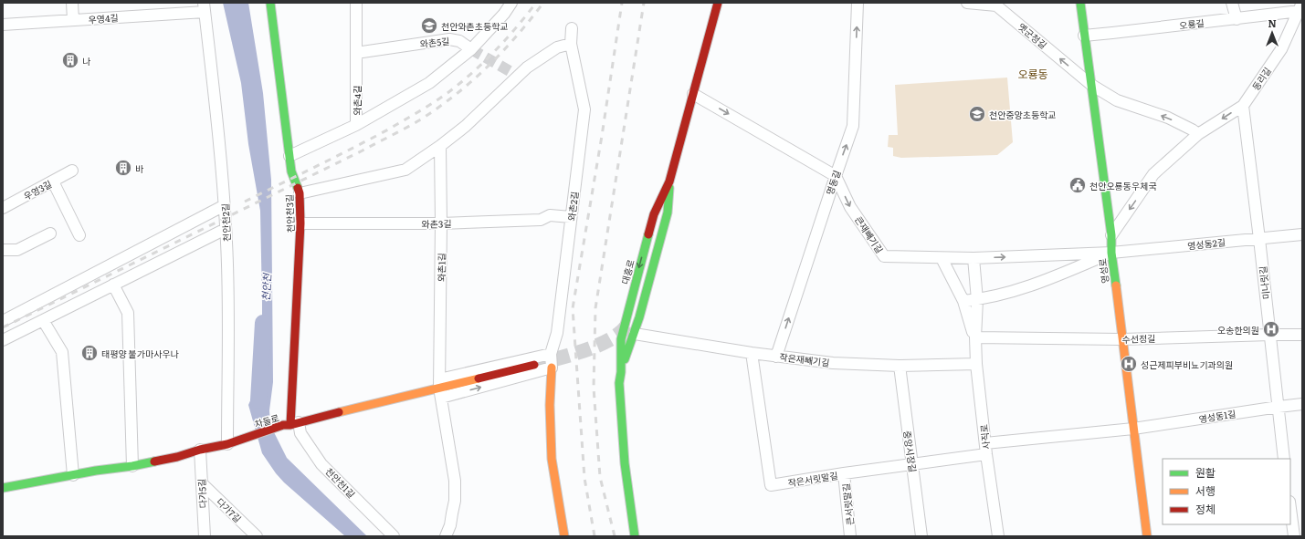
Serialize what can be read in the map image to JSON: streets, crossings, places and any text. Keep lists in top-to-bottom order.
{
  "streets": {
    "street": [
      "우영4길",
      "오룡길",
      "옛군청길",
      "와촌5길",
      "동리길",
      "와촌4길",
      "명동길",
      "우영3길",
      "와촌2길",
      "천안천3길",
      "천안천2길",
      "와촌3길",
      "큰재빼기길",
      "영성동2길",
      "와촌1길",
      "영성로",
      "대흥로",
      "미나릿길",
      "수선정길",
      "작은재빼기길",
      "영성동1길",
      "차돌로",
      "사직로",
      "중앙시장길",
      "작은서릿말길",
      "천안천1길",
      "다가5길",
      "큰서릿말길",
      "다가7길"
    ]
  },
  "crossings": [
    ["우영4길", "천안천2길"],
    ["오룡길", "동리길"],
    ["오룡길", "영성로"],
    ["옛군청길", "영성로"],
    ["와촌5길", "와촌4길"],
    ["동리길", "영성로"],
    ["동리길", "미나릿길"],
    ["와촌4길", "천안천3길"],
    ["명동길", "큰재빼기길"],
    ["명동길", "작은재빼기길"],
    ["와촌2길", "와촌3길"],
    ["천안천3길", "와촌3길"],
    ["천안천3길", "차돌로"],
    ["천안천3길", "천안천1길"],
    ["천안천2길", "차돌로"],
    ["와촌3길", "와촌1길"],
    ["큰재빼기길", "영성동2길"],
    ["큰재빼기길", "영성로"],
    ["큰재빼기길", "사직로"],
    ["영성동2길", "영성로"],
    ["영성동2길", "미나릿길"],
    ["와촌1길", "차돌로"],
    ["영성로", "수선정길"],
    ["영성로", "영성동1길"],
    ["대흥로", "작은재빼기길"],
    ["미나릿길", "수선정길"],
    ["미나릿길", "영성동1길"],
    ["수선정길", "사직로"],
    ["작은재빼기길", "사직로"],
    ["작은재빼기길", "중앙시장길"],
    ["작은재빼기길", "작은서릿말길"],
    ["영성동1길", "사직로"],
    ["영성동1길", "작은서릿말길"],
    ["차돌로", "천안천1길"],
    ["차돌로", "다가5길"],
    ["사직로", "작은서릿말길"],
    ["중앙시장길", "작은서릿말길"],
    ["작은서릿말길", "큰서릿말길"],
    ["다가5길", "다가7길"]
  ],
  "one_way": [
    "옛군청길",
    "동리길",
    "명동길",
    "큰재빼기길"
  ],
  "districts": ["오룡동"],
  "water": ["천안천"],
  "places": {
    "school or university": ["천안와촌초등학교", "천안중앙초등학교"],
    "building": ["나", "바", "태평양 불가마사우나"],
    "public building": ["천안오룡동우체국"],
    "hospital": ["오송한의원", "성근제피부비뇨기과의원"]
  },
  "legend": ["원활", "서행", "정체"],
  "north": "top"
}
